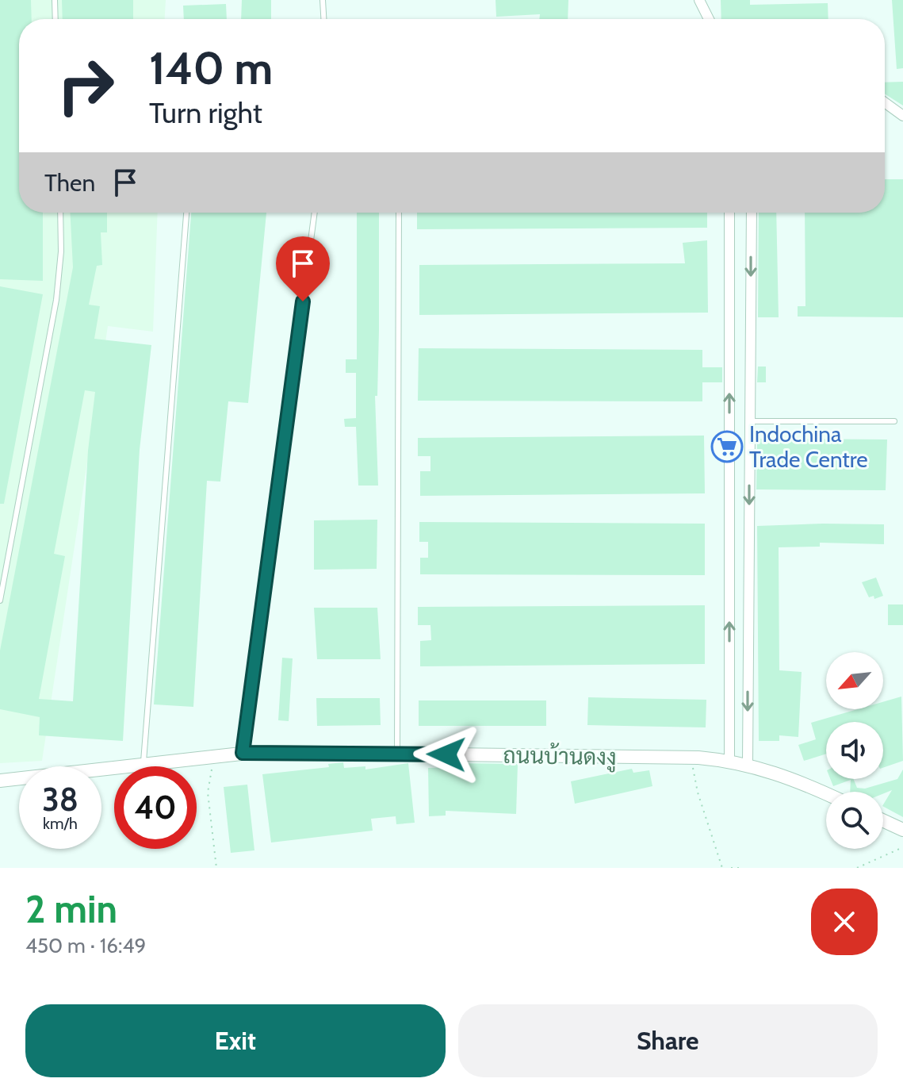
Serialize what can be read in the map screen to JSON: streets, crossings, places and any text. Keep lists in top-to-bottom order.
{
  "streets": {
    "street": ["ถนนบ้านดงงู"]
  },
  "places": {
    "supermarket": ["Indochina Trade Centre"]
  },
  "north": "bottom left",
  "page": {
    "turn": ["140 m", "Turn right"],
    "then": "Then",
    "speed": "38 km/h",
    "limit": "40",
    "heading": ["2 min", "450 m · 16:49"],
    "buttons": ["Exit", "Share"]
  }
}
